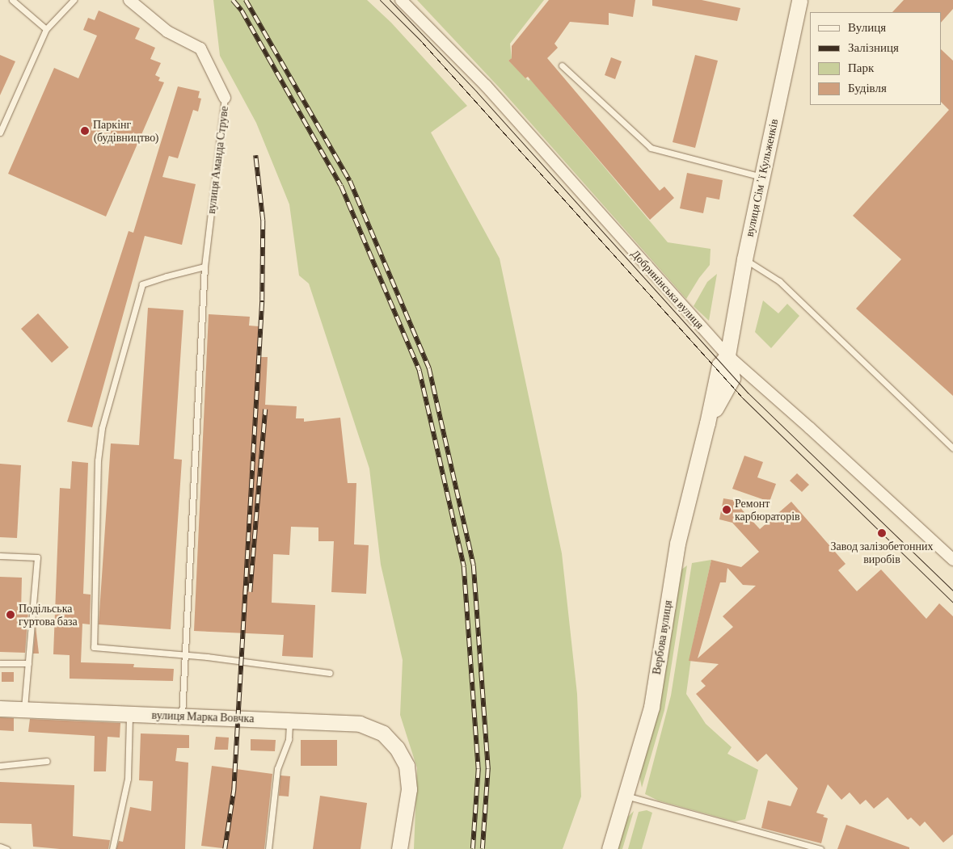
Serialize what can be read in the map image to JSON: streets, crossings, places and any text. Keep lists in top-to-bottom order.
{
  "streets": {
    "main road": ["вулиця Сімʼї Кульженків", "Вербова вулиця", "вулиця Марка Вовчка"],
    "street": ["вулиця Аманда Струве", "Добринінська вулиця"]
  },
  "crossings": [
    ["вулиця Аманда Струве", "вулиця Марка Вовчка"],
    ["вулиця Сімʼї Кульженків", "Добринінська вулиця"],
    ["вулиця Сімʼї Кульженків", "Вербова вулиця"],
    ["Добринінська вулиця", "Вербова вулиця"]
  ],
  "places": [
    "Паркінг (будівництво)",
    "Ремонт карбюраторів",
    "Завод залізобетонних виробів",
    "Подільська гуртова база"
  ],
  "legend": [
    "Вулиця",
    "Залізниця",
    "Парк",
    "Будівля"
  ]
}
